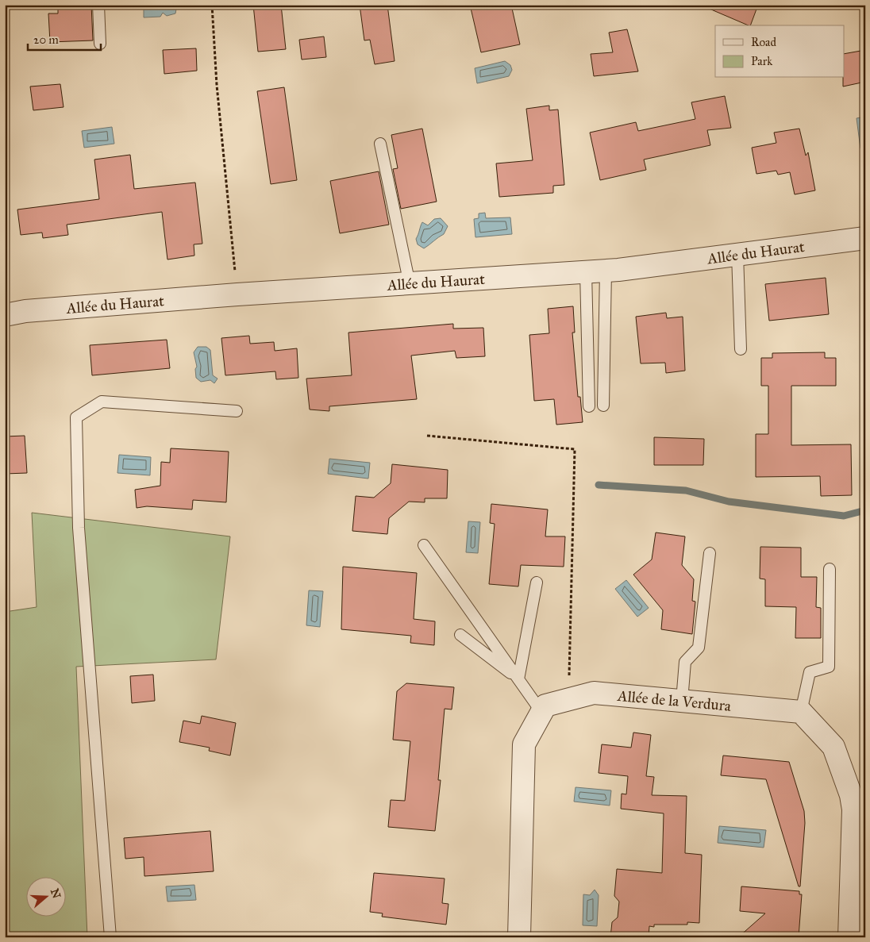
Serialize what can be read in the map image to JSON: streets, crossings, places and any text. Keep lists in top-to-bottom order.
{
  "streets": {
    "street": ["Allée du Haurat", "Allée de la Verdura"]
  },
  "legend": ["Road", "Park"],
  "scale_bar": "20 m",
  "north": "right"
}
